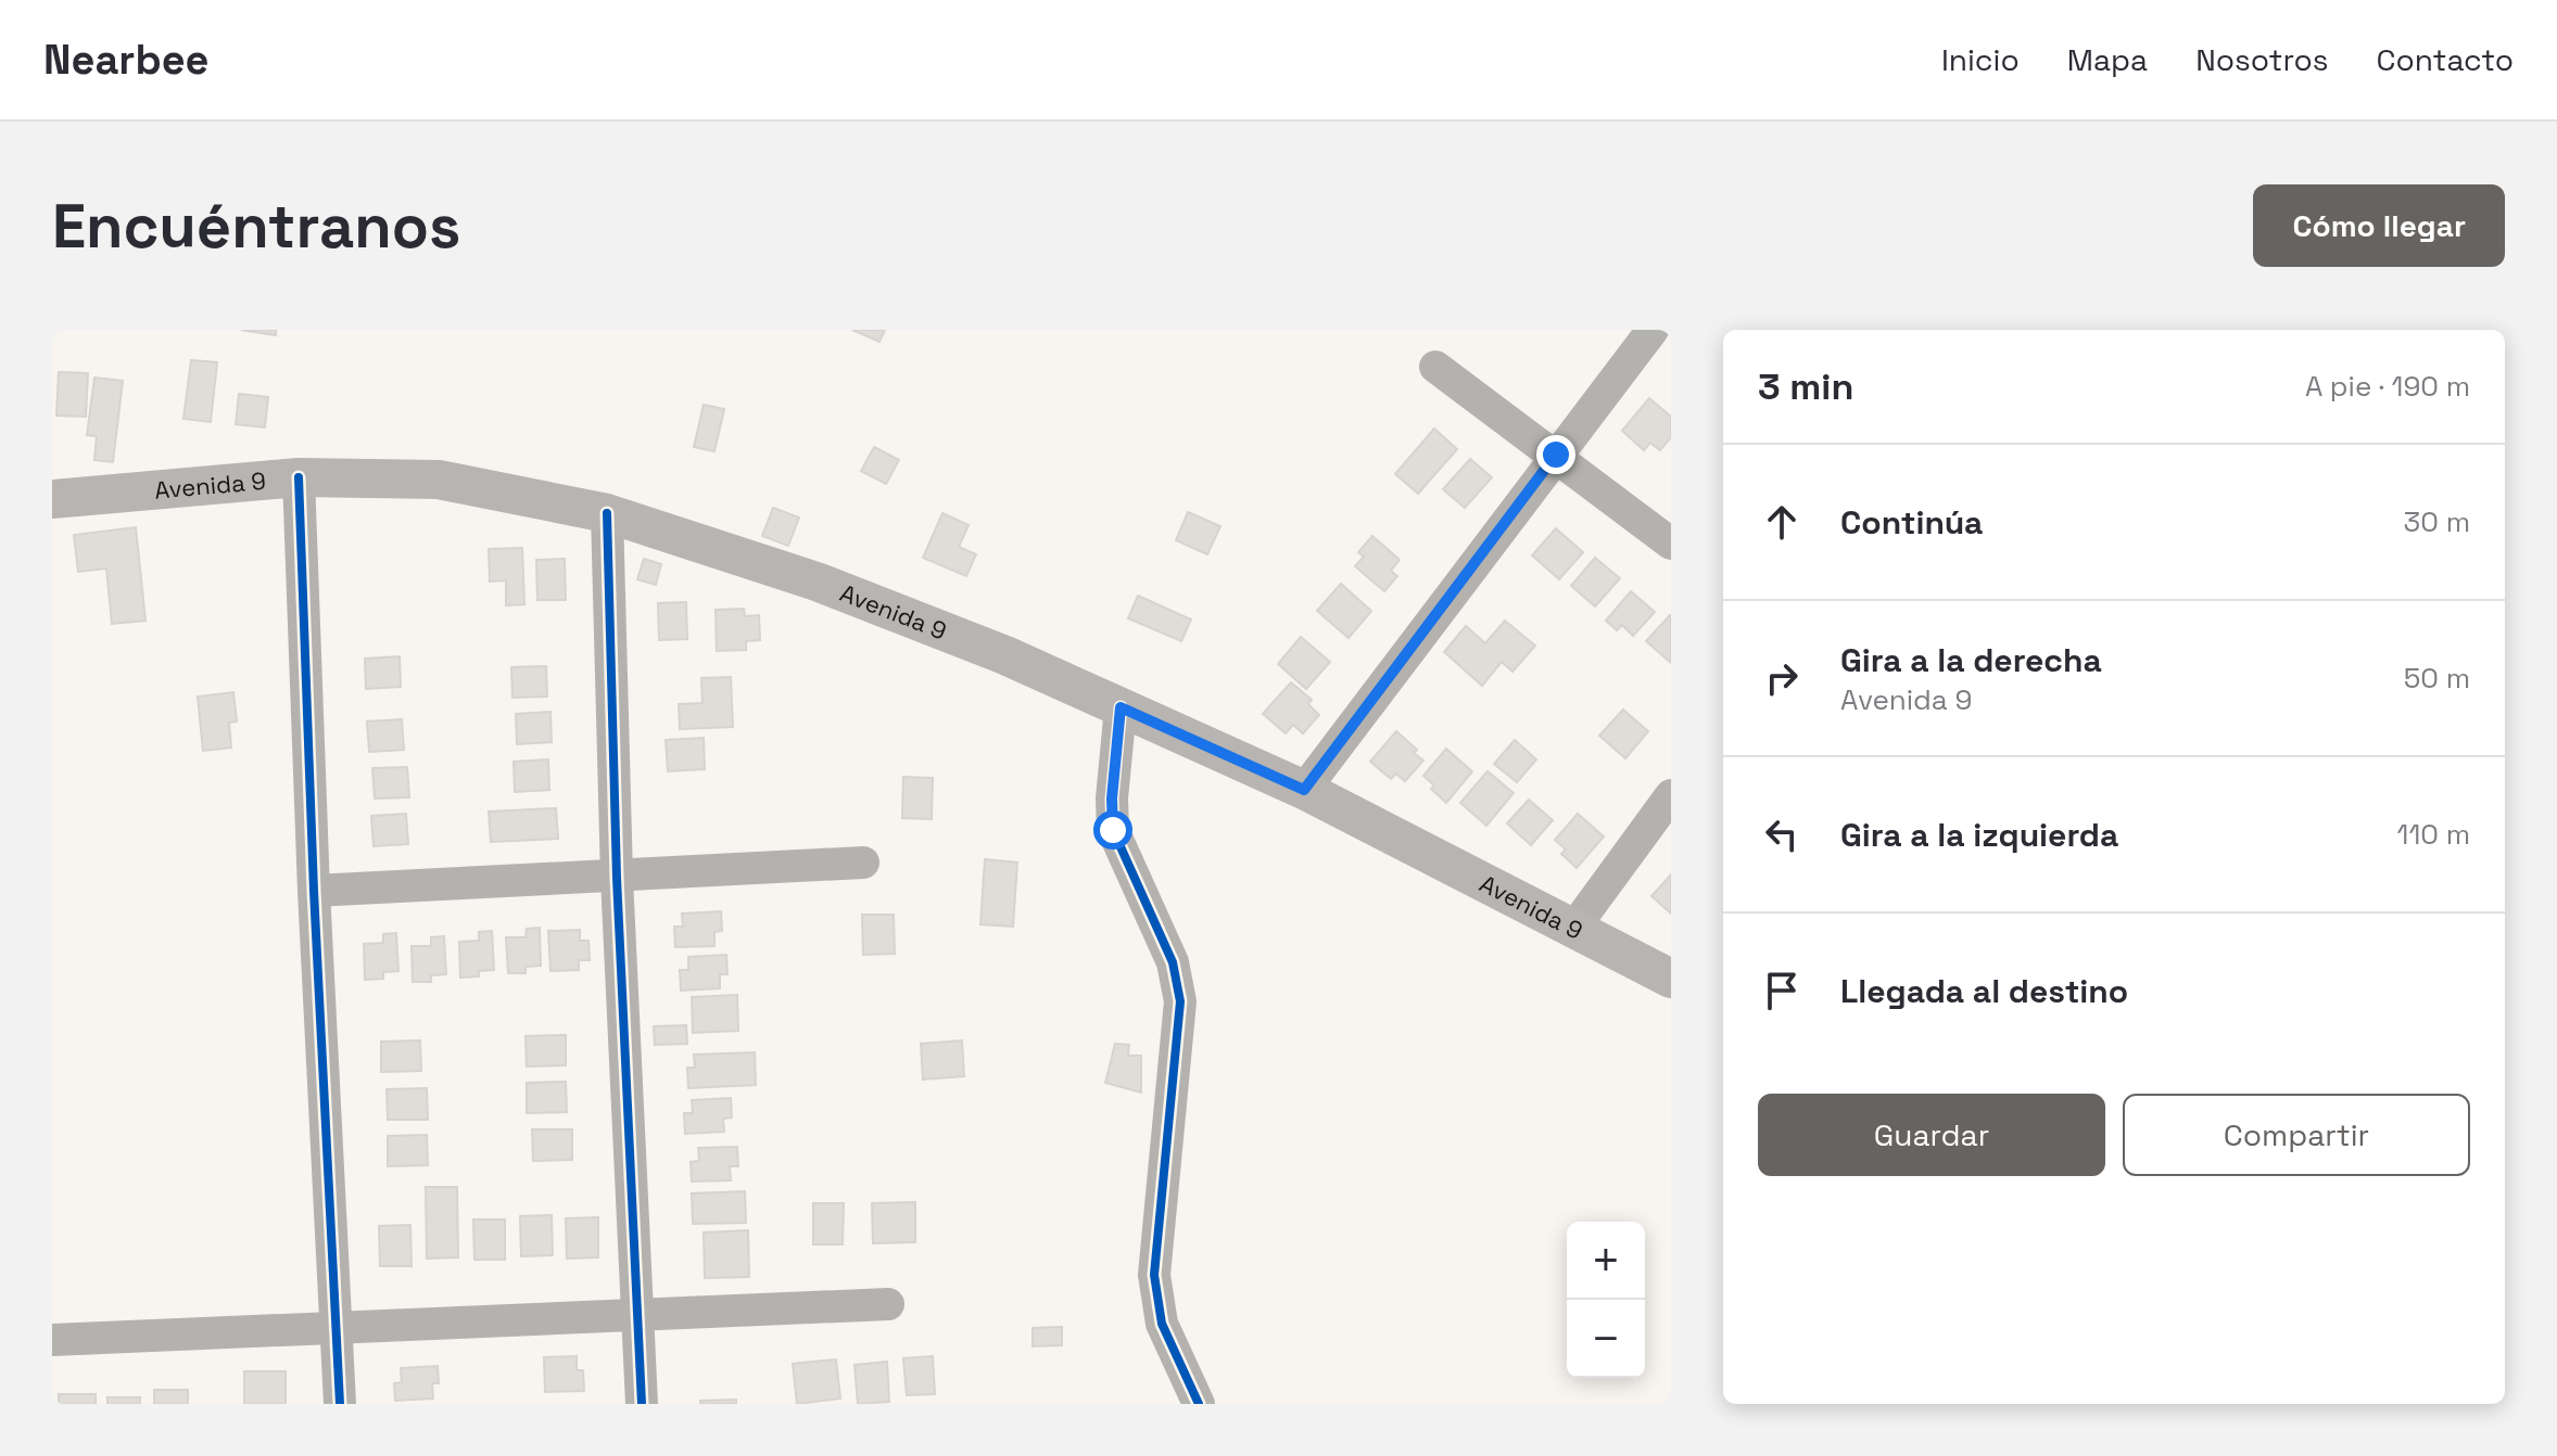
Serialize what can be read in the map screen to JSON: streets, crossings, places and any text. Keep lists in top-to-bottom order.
{
  "streets": {
    "main road": ["Avenida 9"]
  },
  "page": {
    "header": "Nearbee",
    "nav": [
      "Inicio",
      "Mapa",
      "Nosotros",
      "Contacto"
    ],
    "buttons": [
      "Cómo llegar",
      ["Guardar", "Compartir"]
    ],
    "title": "Encuéntranos",
    "heading": ["3 min", "A pie · 190 m"],
    "list": [
      ["Continúa", "30 m"],
      ["Gira a la derecha", "Avenida 9", "50 m"],
      ["Gira a la izquierda", "110 m"],
      "Llegada al destino"
    ],
    "map_buttons": ["+", "−"]
  }
}
